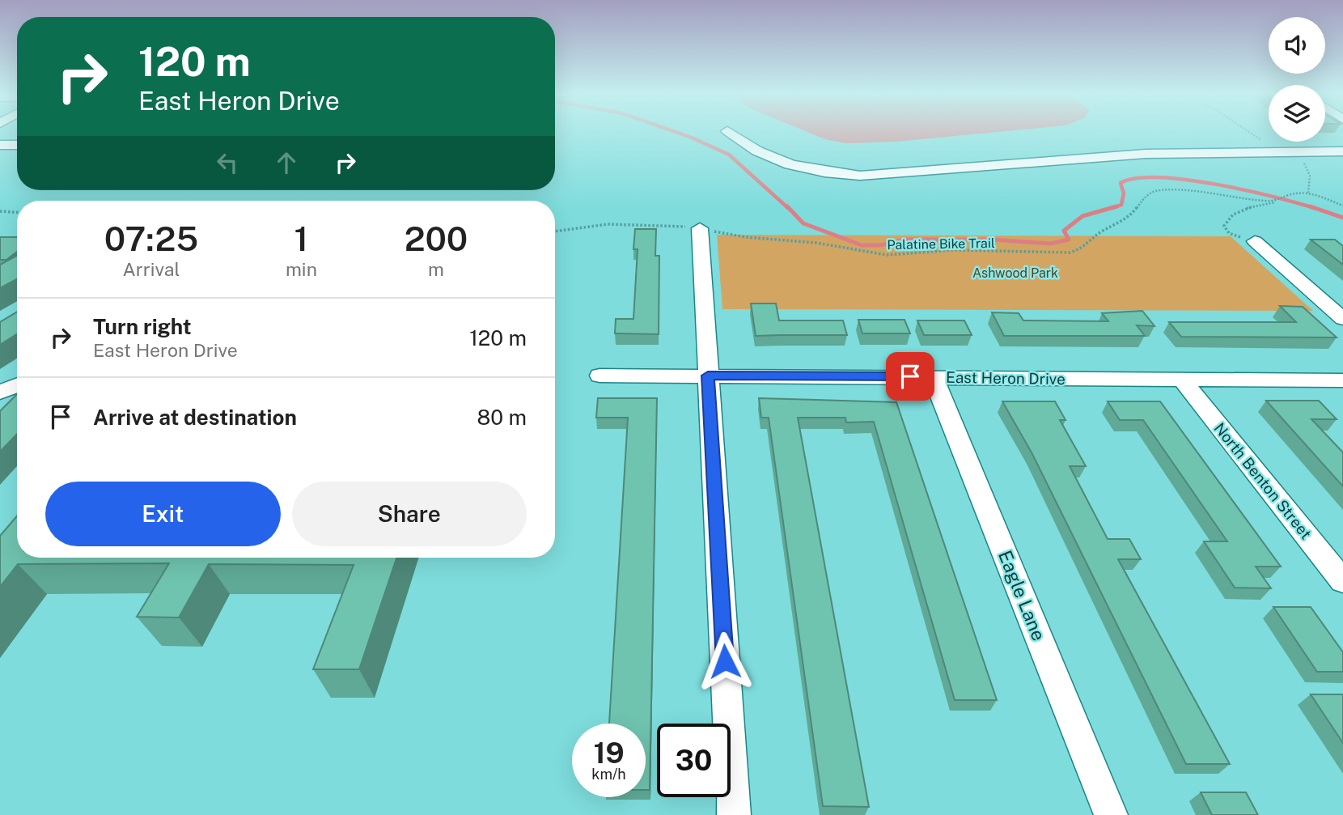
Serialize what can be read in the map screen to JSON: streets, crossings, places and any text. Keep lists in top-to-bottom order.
{
  "streets": {
    "street": ["East Heron Drive", "North Benton Street", "Eagle Lane"],
    "path": ["Palatine Bike Trail"]
  },
  "crossings": [
    ["East Heron Drive", "North Benton Street"],
    ["East Heron Drive", "Eagle Lane"]
  ],
  "parks": ["Ashwood Park"],
  "page": {
    "turn": ["120 m", "East Heron Drive"],
    "eta": [
      "07:25",
      "Arrival",
      "1",
      "min",
      "200",
      "m"
    ],
    "list": [
      {
        "name": "Turn right",
        "note": "East Heron Drive",
        "value": "120 m"
      },
      {
        "name": "Arrive at destination",
        "value": "80 m"
      }
    ],
    "buttons": ["Exit", "Share"],
    "speed": "19 km/h",
    "limit": "30"
  }
}
